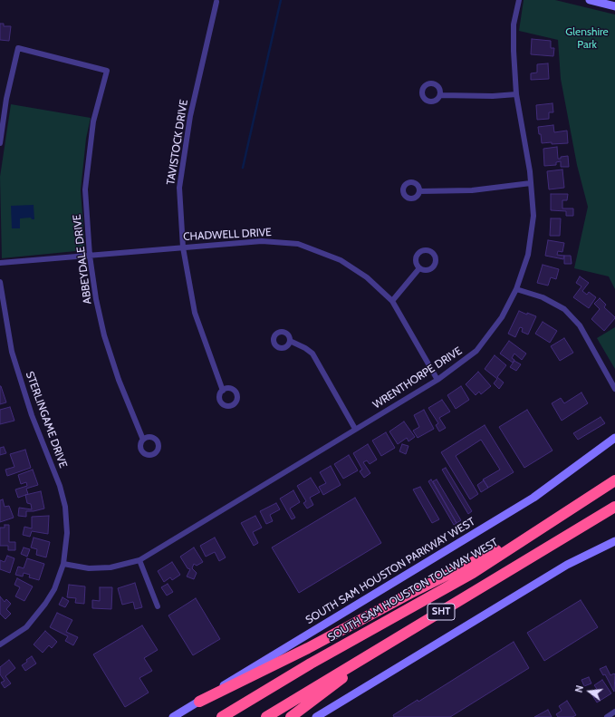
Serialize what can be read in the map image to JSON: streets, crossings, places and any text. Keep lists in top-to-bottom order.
{
  "streets": {
    "highway": ["SOUTH SAM HOUSTON TOLLWAY WEST", "SHT"],
    "main road": ["SOUTH SAM HOUSTON PARKWAY WEST"],
    "street": [
      "TAVISTOCK DRIVE",
      "CHADWELL DRIVE",
      "ABBEYDALE DRIVE",
      "WRENTHORPE DRIVE",
      "STERLINGAME DRIVE"
    ]
  },
  "crossings": [
    ["TAVISTOCK DRIVE", "CHADWELL DRIVE"],
    ["CHADWELL DRIVE", "ABBEYDALE DRIVE"],
    ["CHADWELL DRIVE", "WRENTHORPE DRIVE"],
    ["WRENTHORPE DRIVE", "STERLINGAME DRIVE"]
  ],
  "parks": ["Glenshire Park"],
  "north": "left"
}
